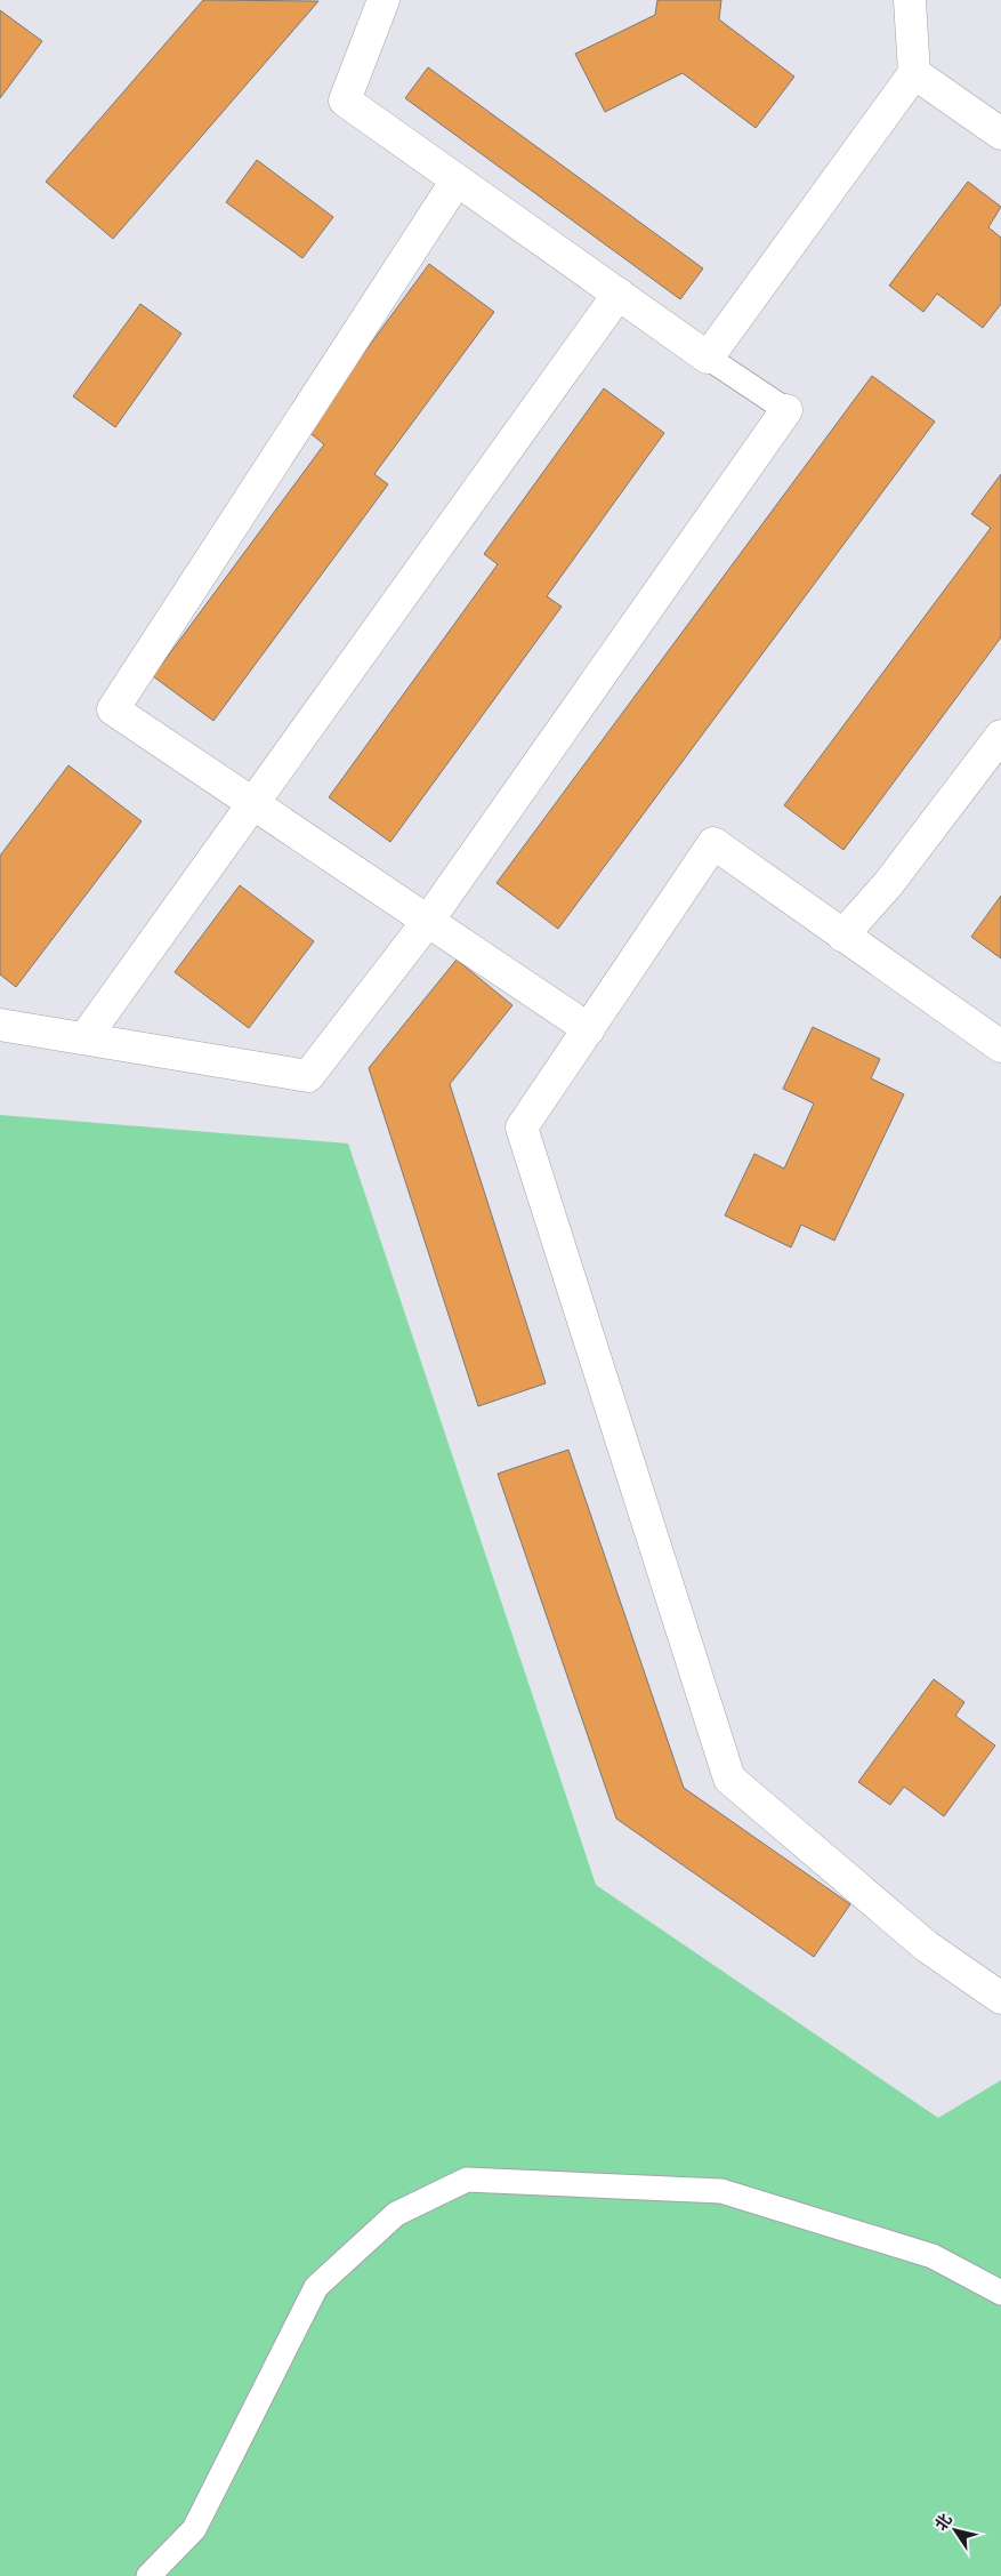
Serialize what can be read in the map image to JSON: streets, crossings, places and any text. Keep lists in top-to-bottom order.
{
  "north": "top left"
}
